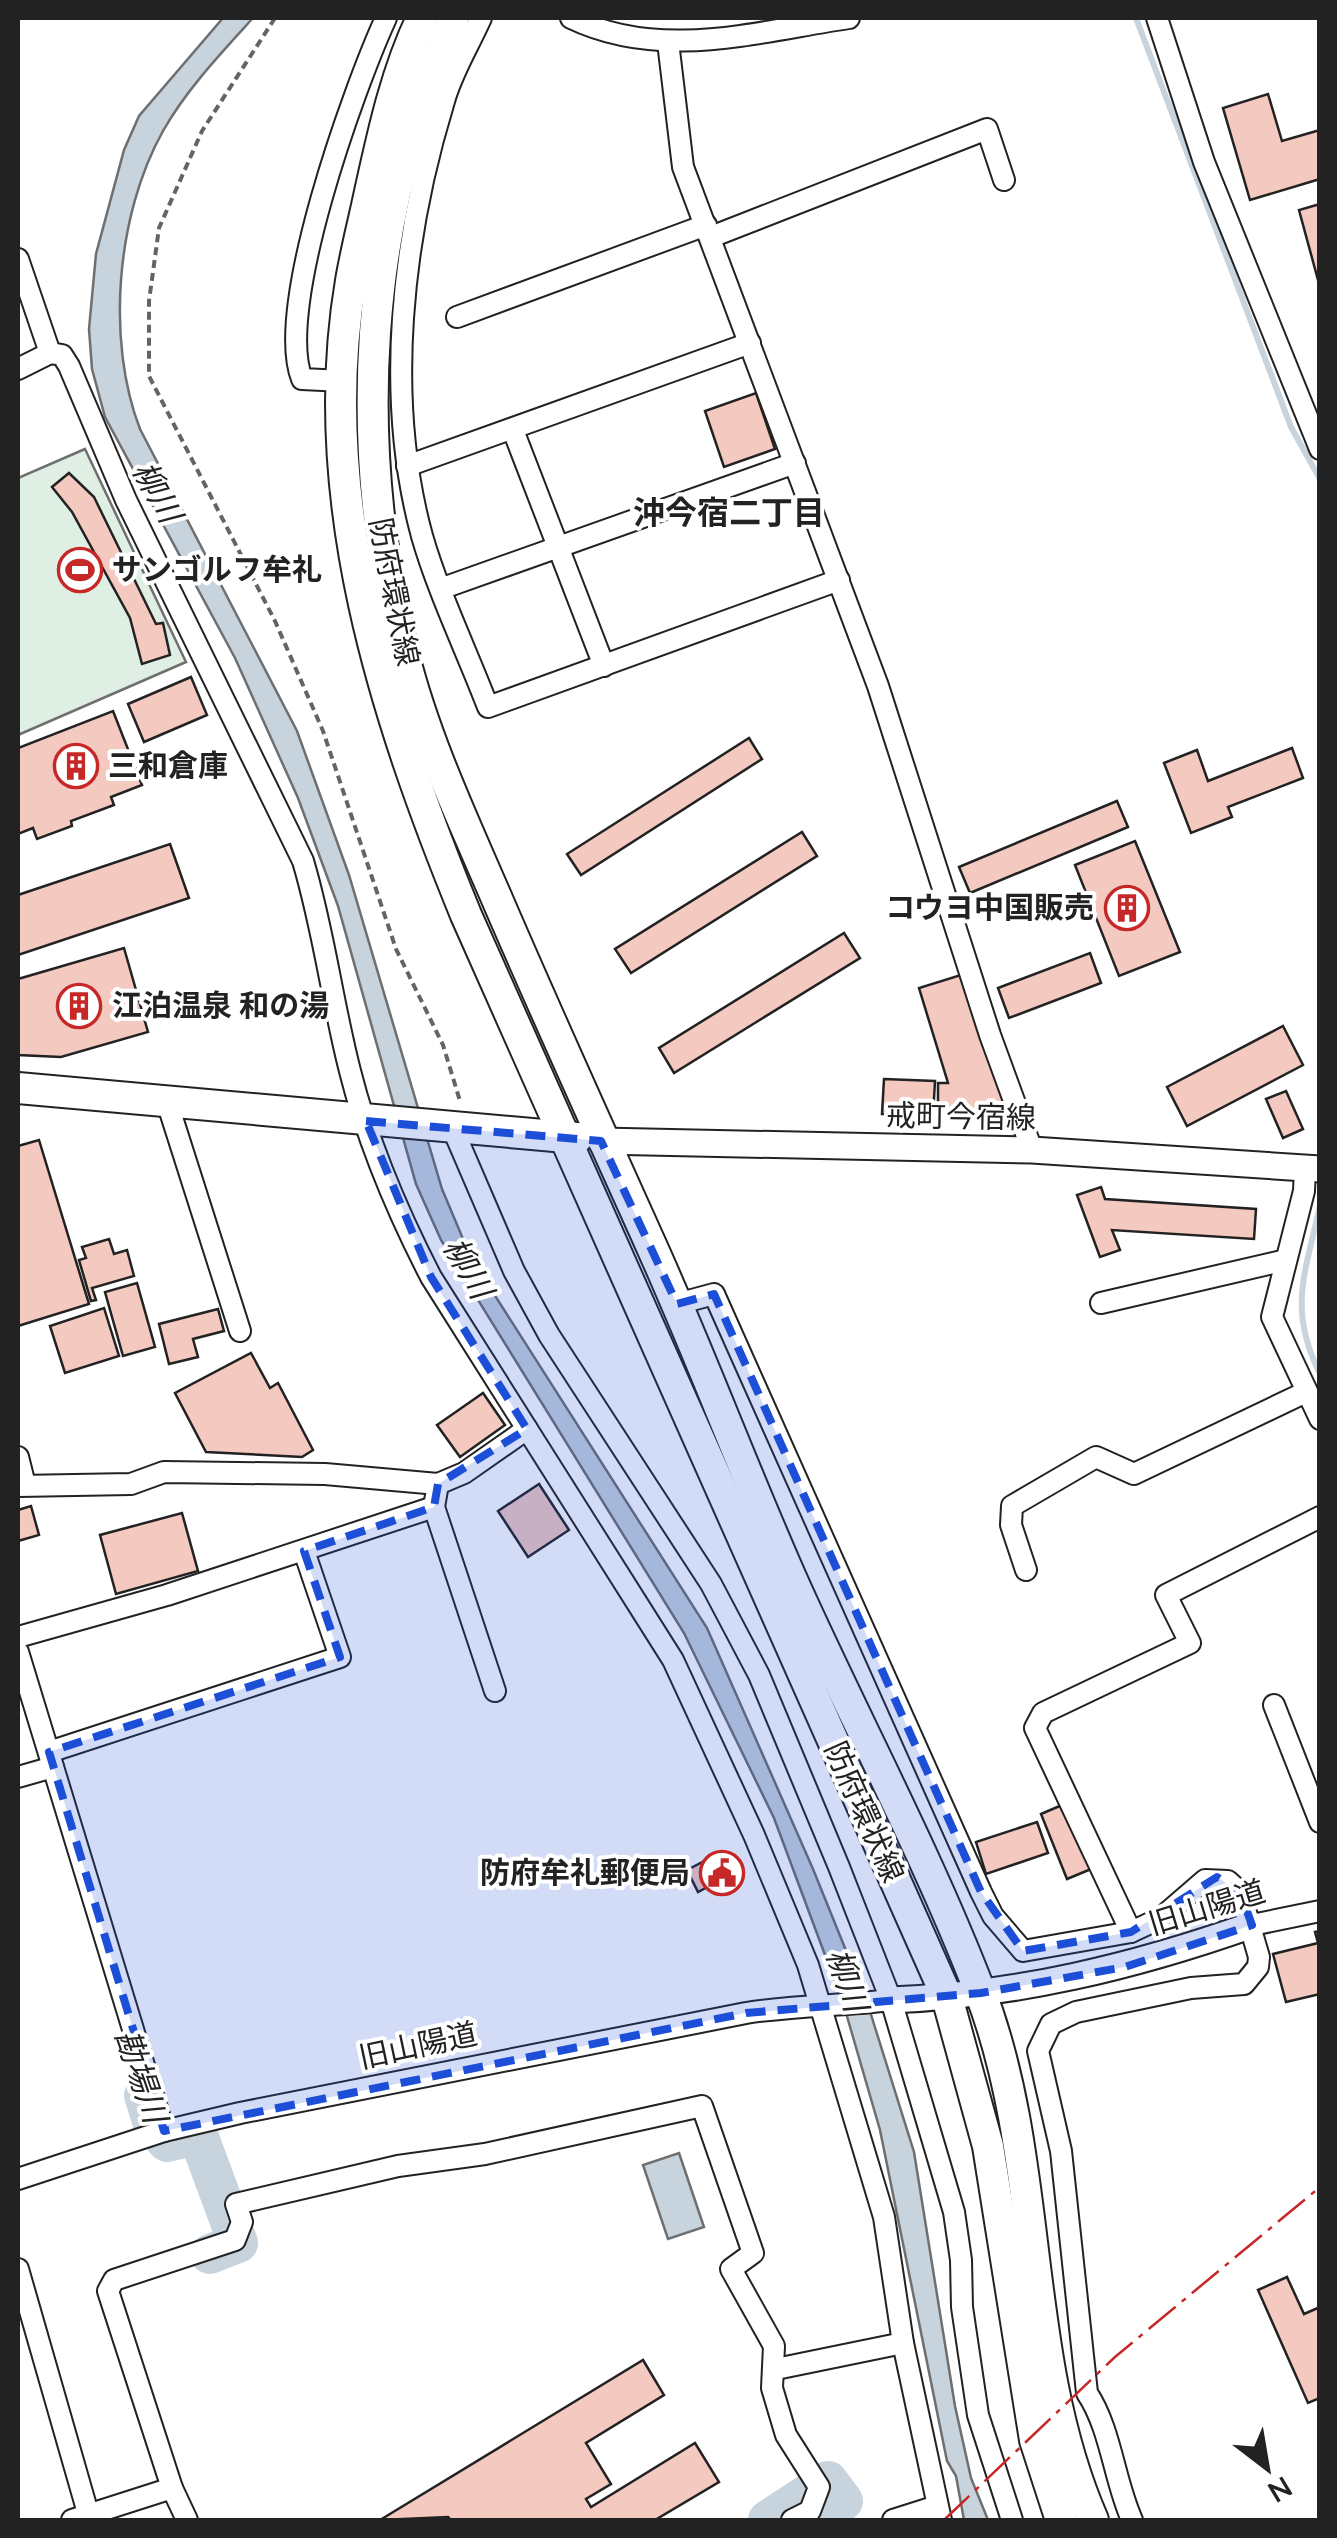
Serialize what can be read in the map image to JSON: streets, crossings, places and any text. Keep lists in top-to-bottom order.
{
  "streets": {
    "main road": ["防府環状線"],
    "street": ["戒町今宿線", "旧山陽道"]
  },
  "crossings": [
    ["防府環状線", "戒町今宿線"],
    ["防府環状線", "旧山陽道"]
  ],
  "districts": ["沖今宿二丁目"],
  "water": ["柳川", "勘場川"],
  "places": {
    "sports": ["サンゴルフ牟礼"],
    "building": ["三和倉庫", "コウヨ中国販売", "江泊温泉 和の湯"],
    "public building": ["防府牟礼郵便局"]
  },
  "north": "bottom right"
}
